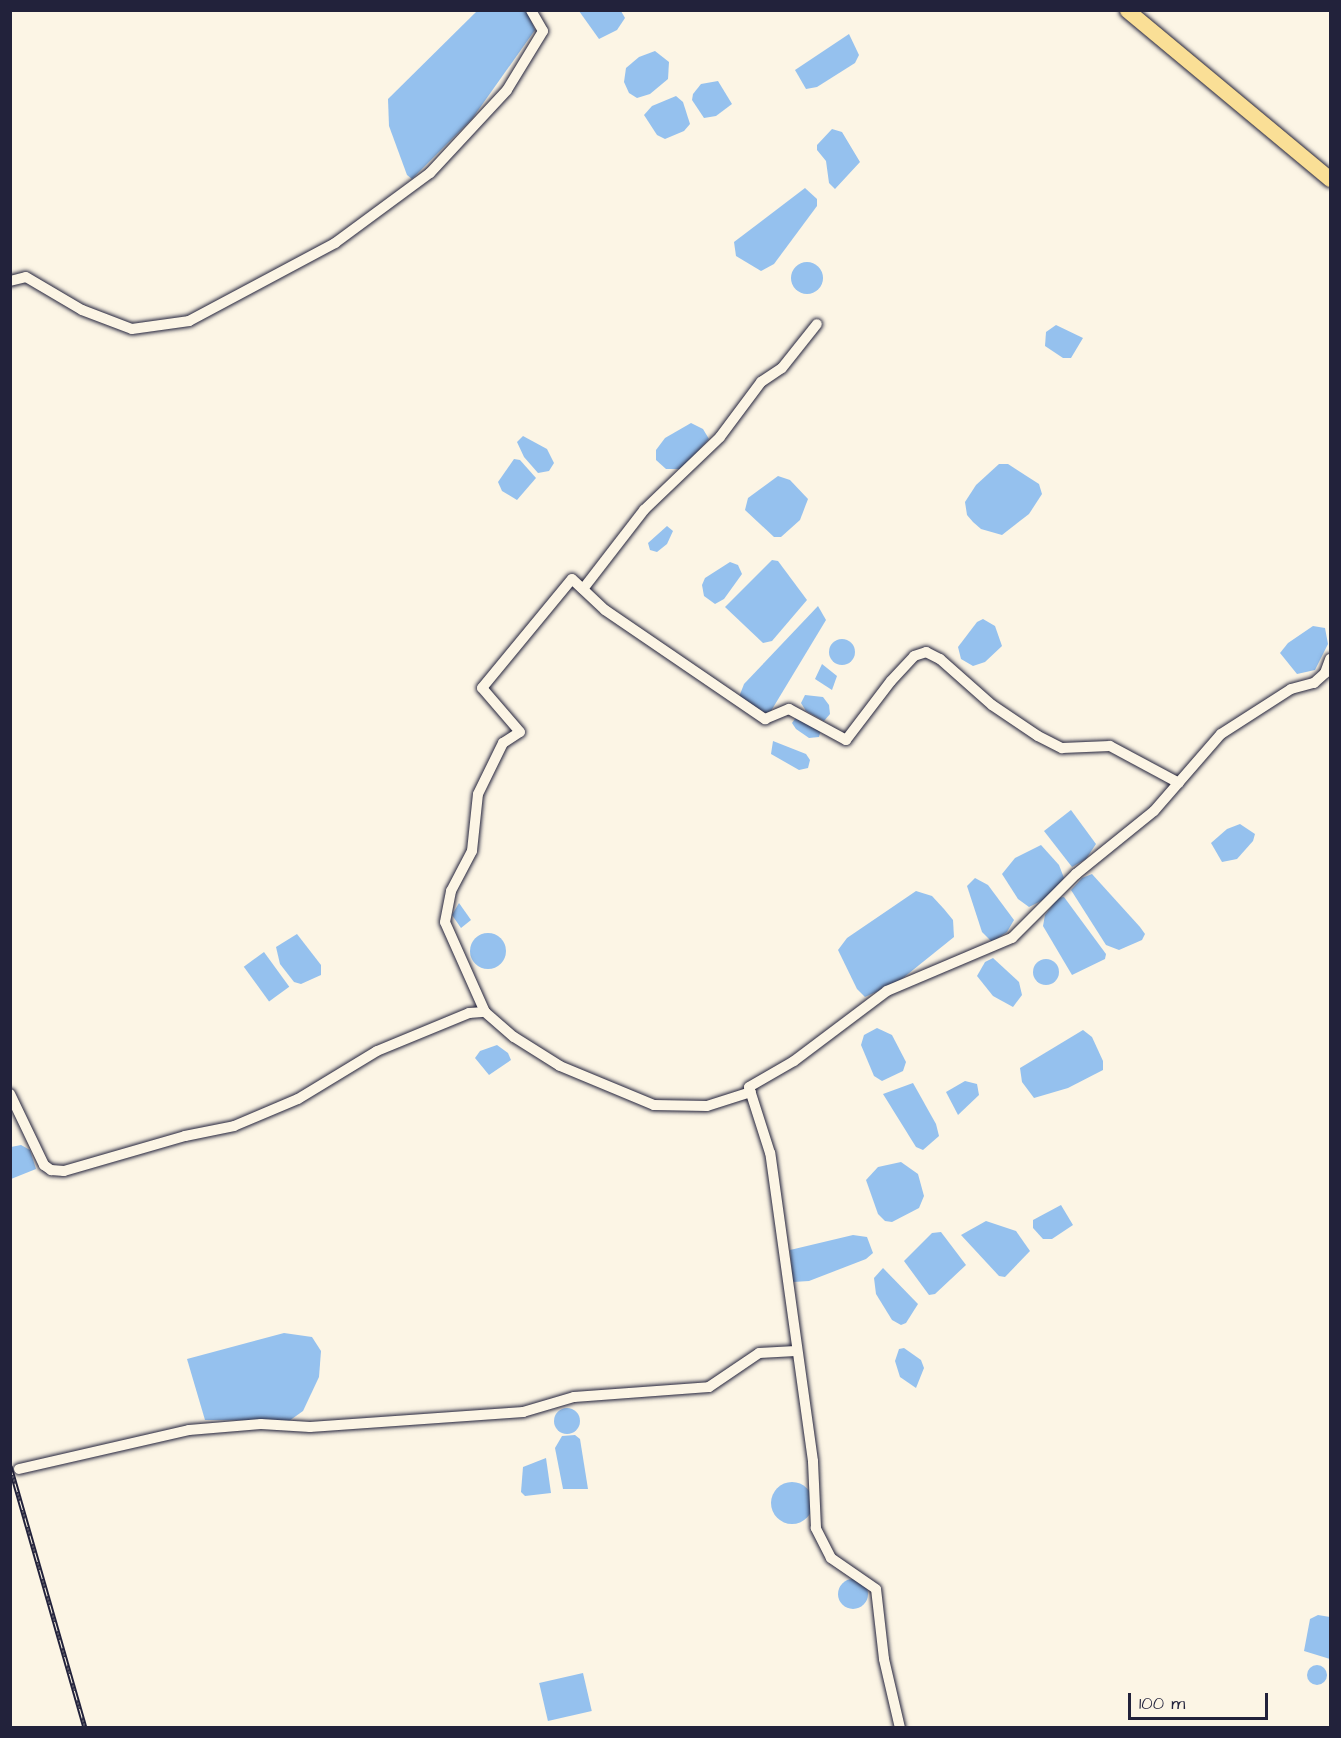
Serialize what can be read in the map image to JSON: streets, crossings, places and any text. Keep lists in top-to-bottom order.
{
  "scale_bar": "100 m"
}
